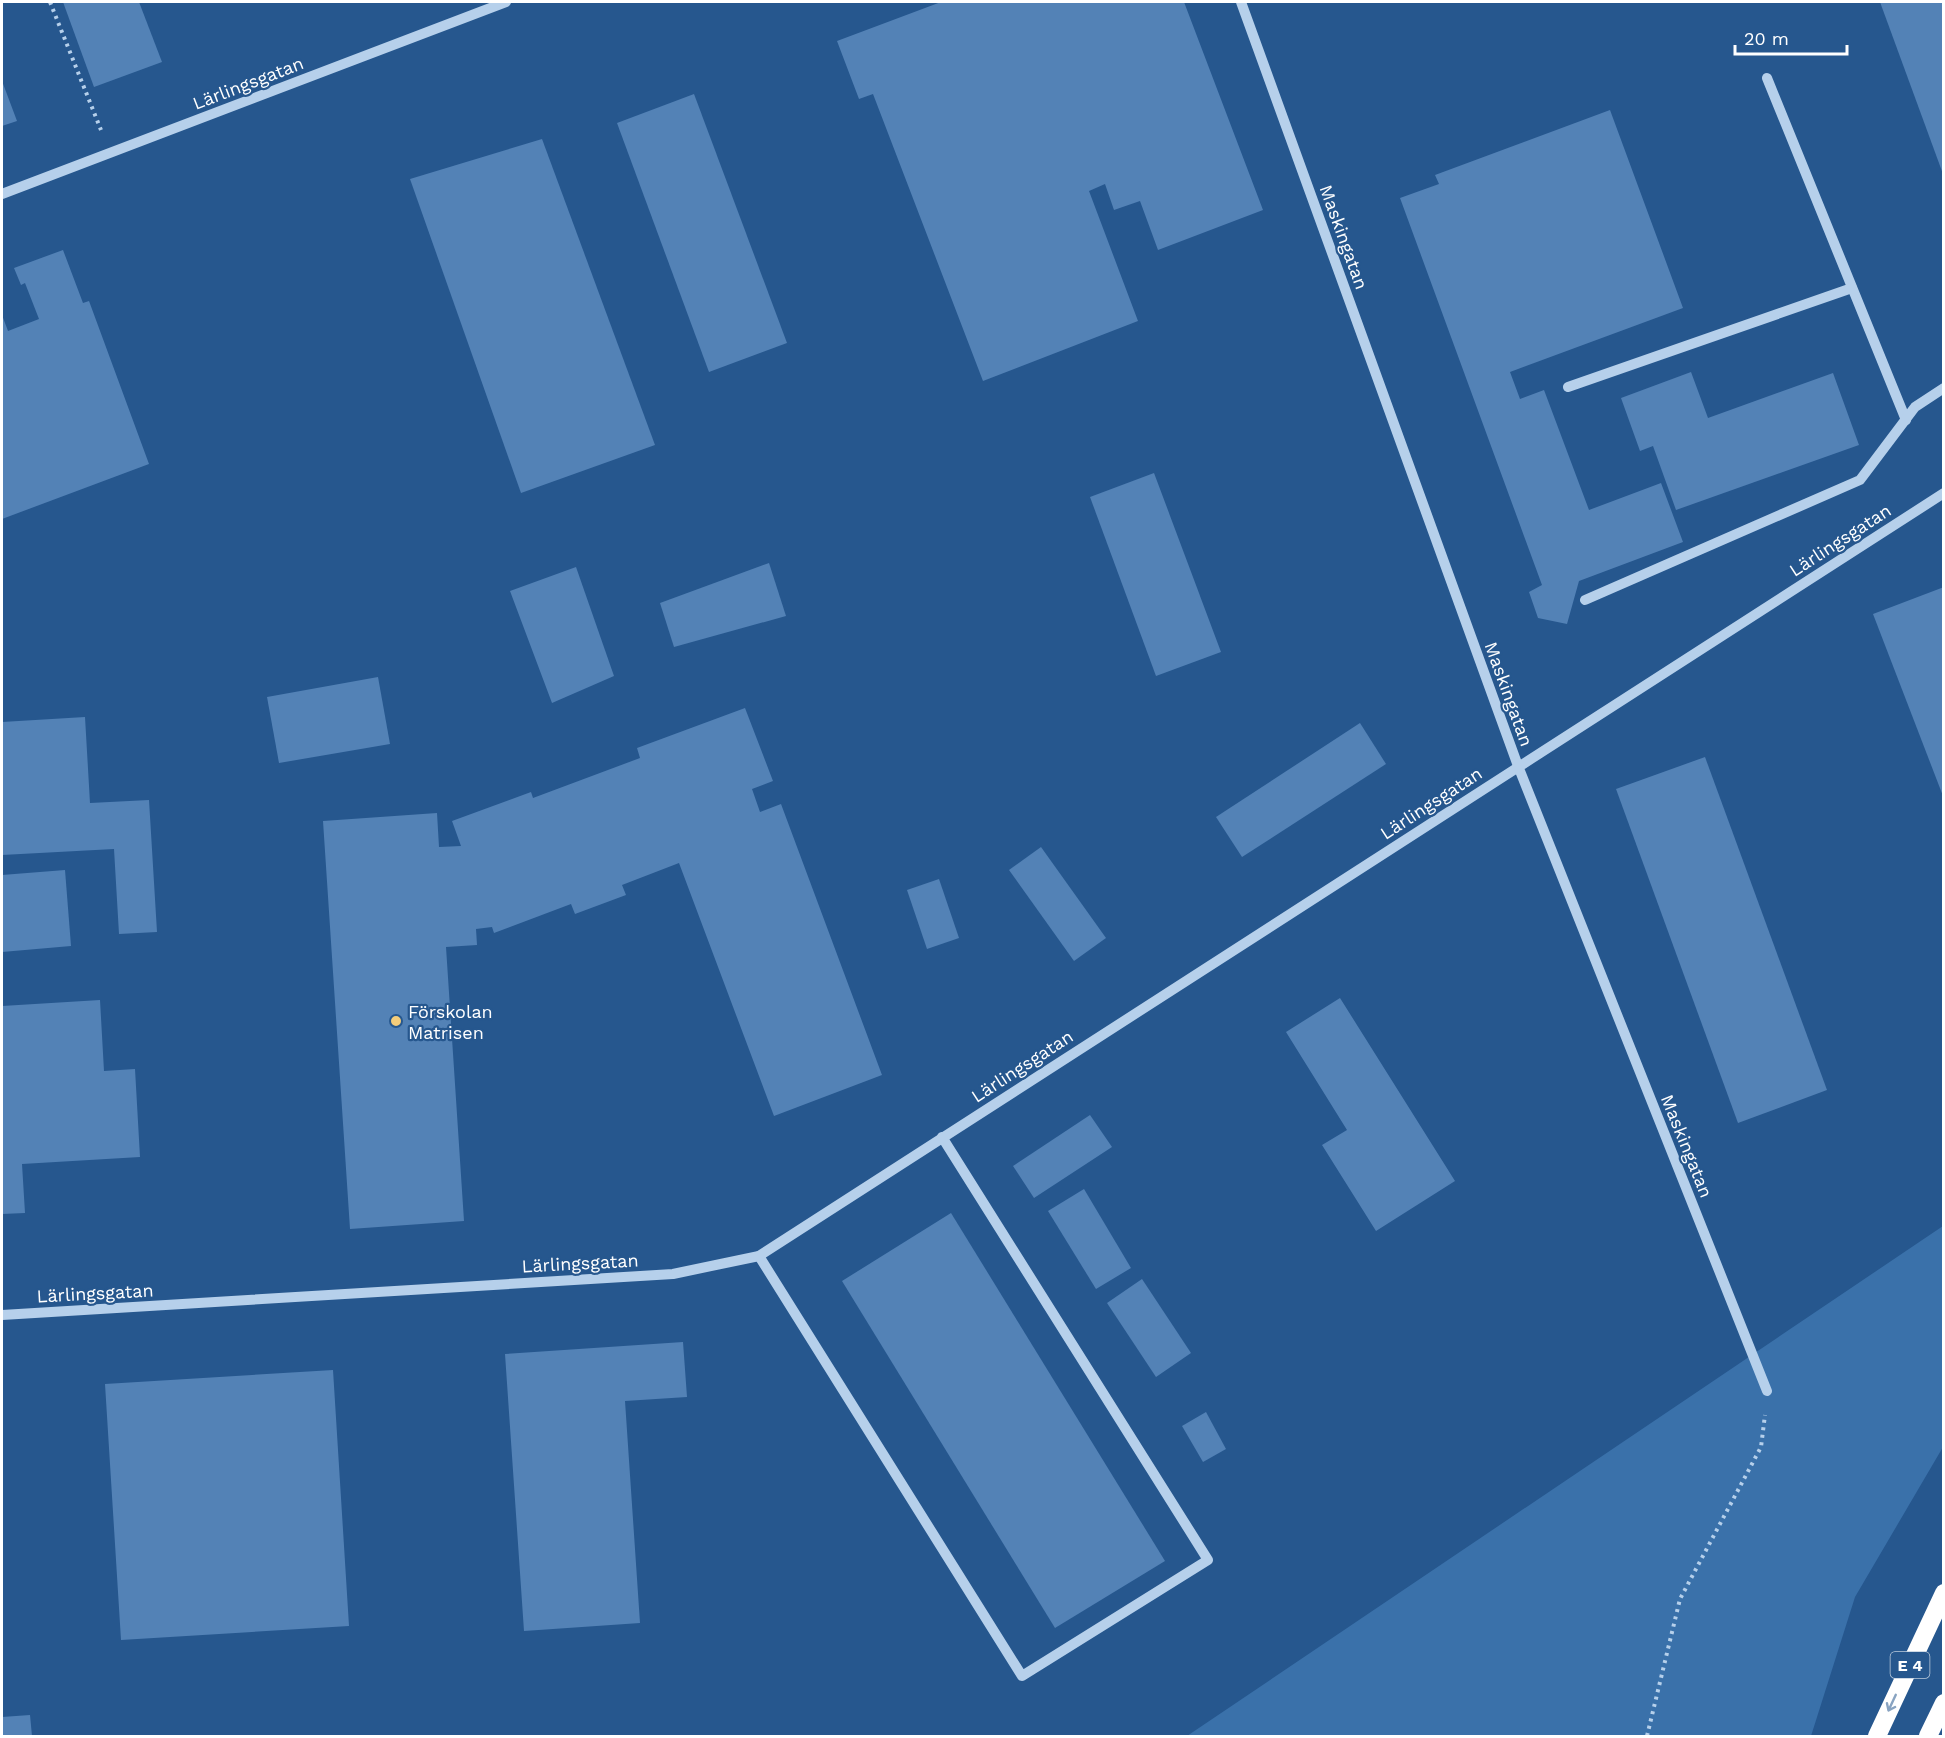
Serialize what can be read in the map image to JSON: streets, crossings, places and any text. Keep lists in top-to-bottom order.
{
  "streets": {
    "highway": ["E 4"],
    "street": ["Lärlingsgatan", "Maskingatan"]
  },
  "crossings": [
    ["Lärlingsgatan", "Maskingatan"]
  ],
  "places": ["Förskolan Matrisen"],
  "scale_bar": "20 m"
}
